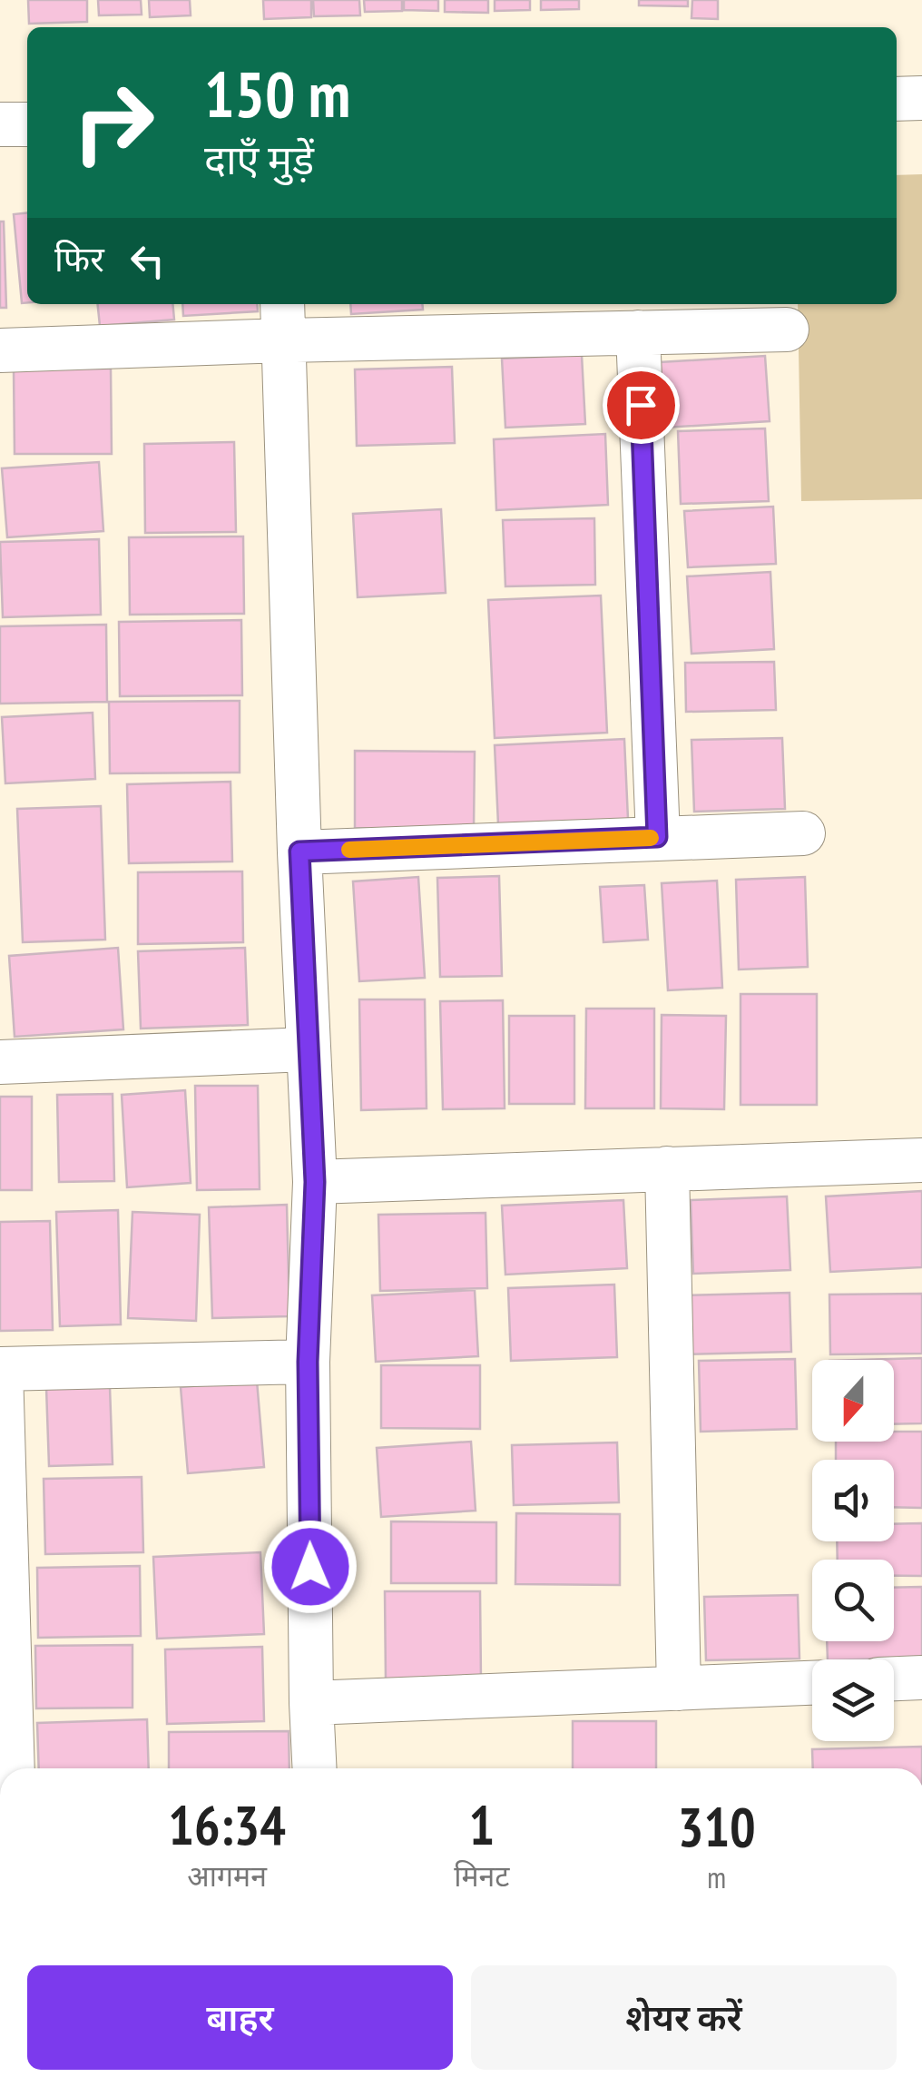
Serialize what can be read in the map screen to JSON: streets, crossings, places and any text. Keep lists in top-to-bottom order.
{
  "north": "bottom",
  "page": {
    "turn": ["150 m", "दाएँ मुड़ें"],
    "then": "फिर",
    "eta": [
      "16:34",
      "आगमन",
      "1",
      "मिनट",
      "310",
      "m"
    ],
    "buttons": ["बाहर", "शेयर करें"]
  }
}
